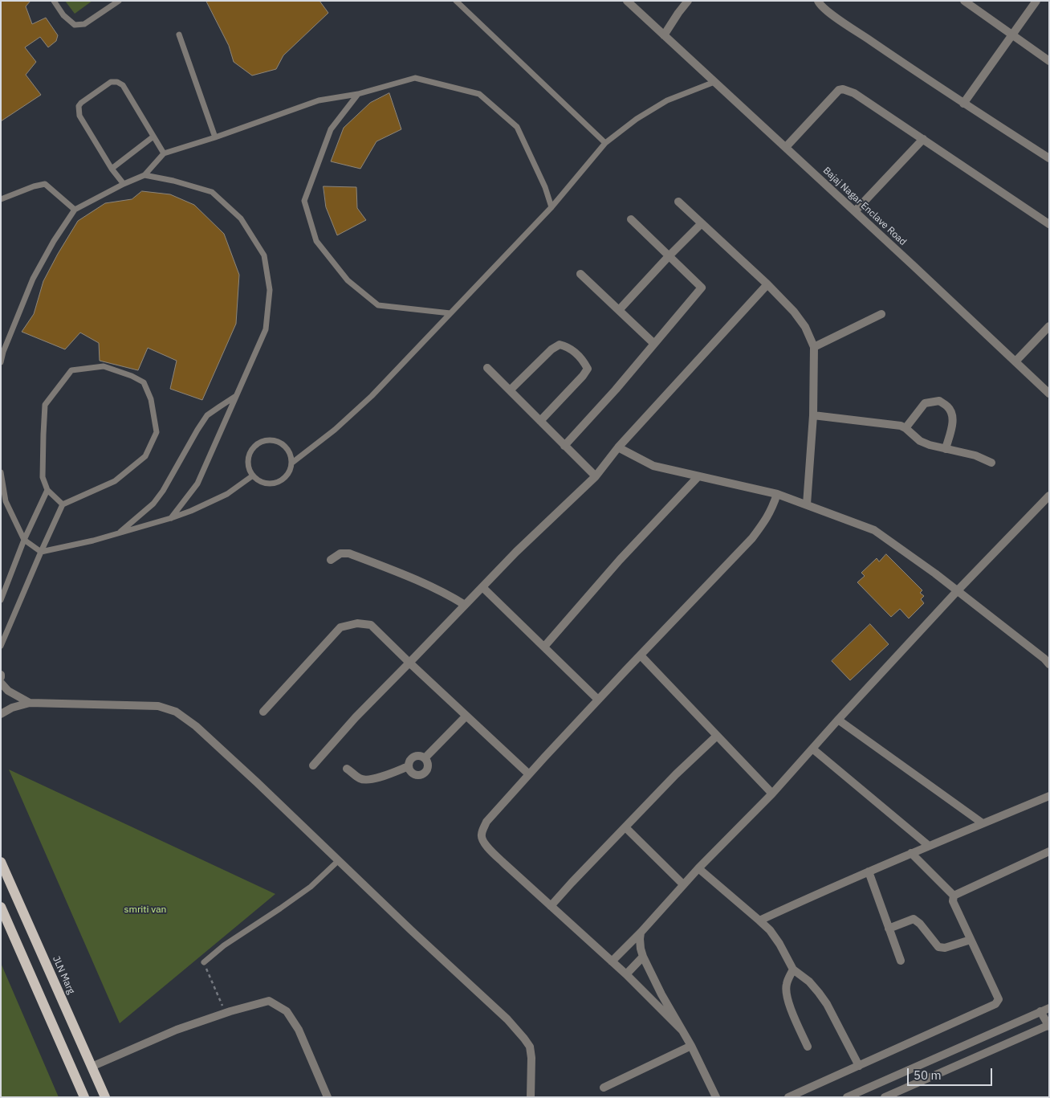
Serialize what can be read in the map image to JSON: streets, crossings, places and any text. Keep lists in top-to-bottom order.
{
  "streets": {
    "main road": ["JLN Marg"],
    "street": ["Bajaj Nagar Enclave Road"]
  },
  "parks": ["smriti van"],
  "scale_bar": "50 m"
}
